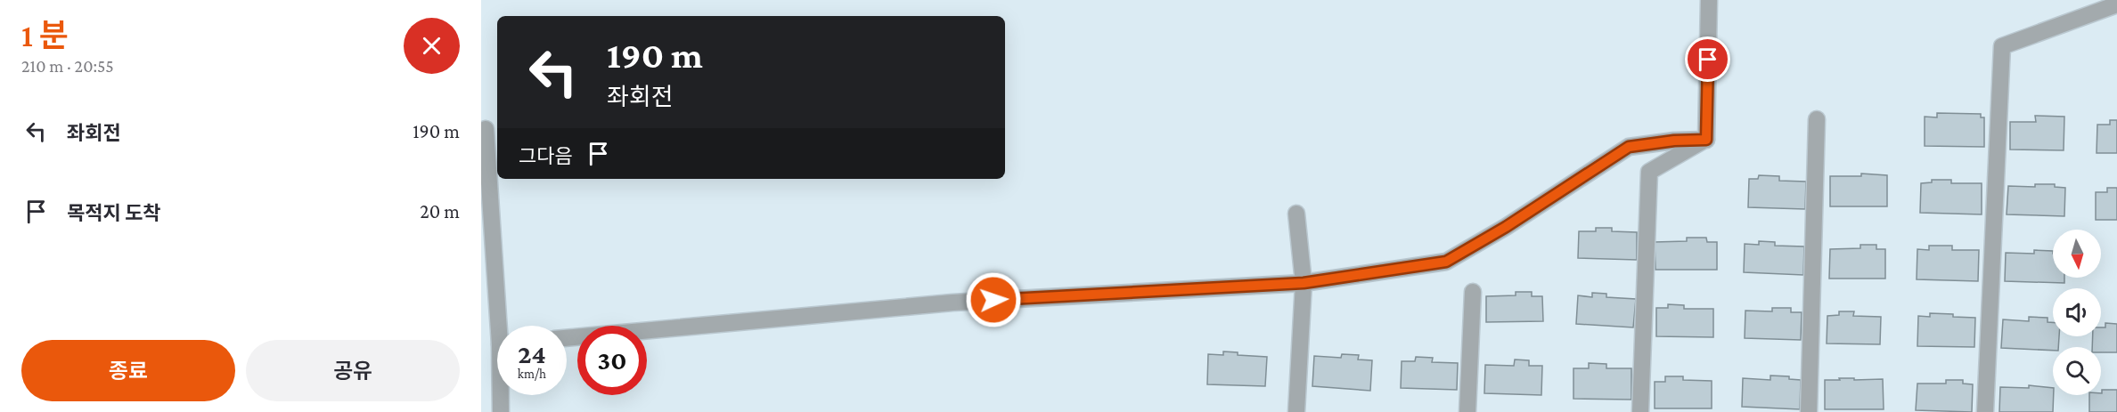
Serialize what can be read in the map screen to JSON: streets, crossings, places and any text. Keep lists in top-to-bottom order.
{
  "north": "bottom",
  "page": {
    "heading": ["1 분", "210 m · 20:55"],
    "turn": ["190 m", "좌회전"],
    "list": [
      {
        "name": "좌회전",
        "value": "190 m"
      },
      {
        "name": "목적지 도착",
        "value": "20 m"
      }
    ],
    "then": "그다음",
    "speed": "24 km/h",
    "limit": "30",
    "buttons": ["종료", "공유"]
  }
}
